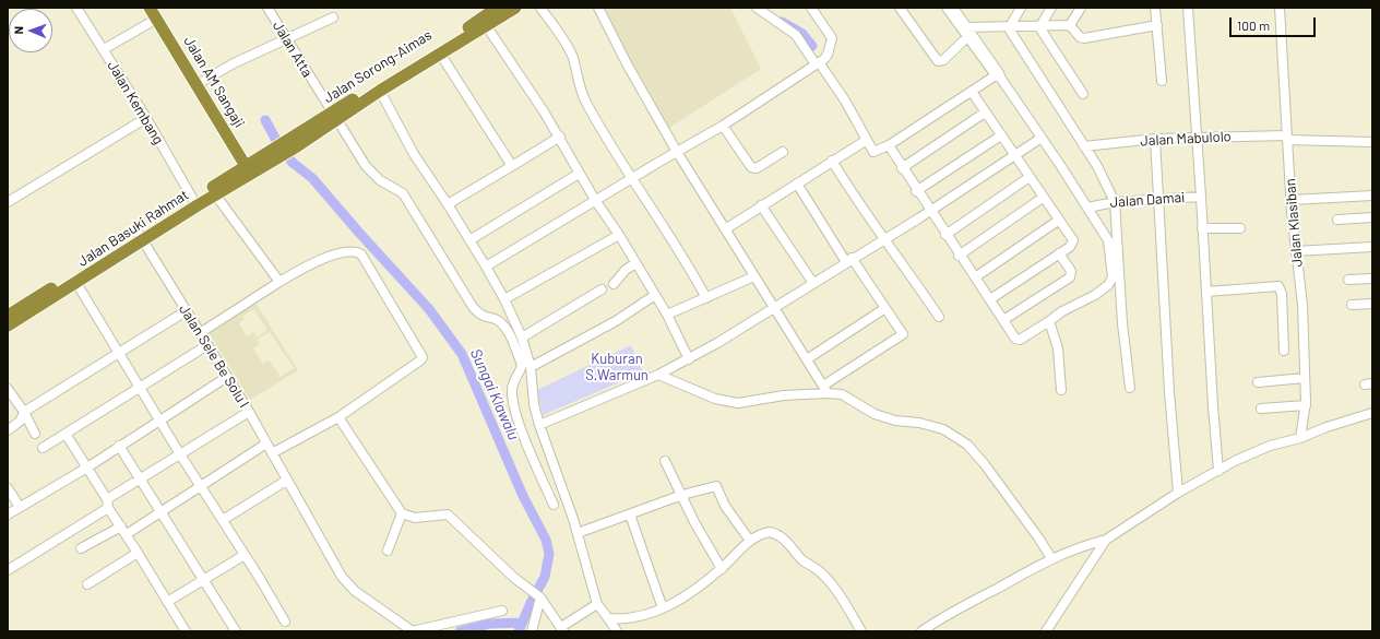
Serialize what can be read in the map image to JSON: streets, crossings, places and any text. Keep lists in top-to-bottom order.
{
  "streets": {
    "highway": ["Jalan Sorong-Aimas", "Jalan AM Sangaji", "Jalan Basuki Rahmat"],
    "street": [
      "Jalan Atta",
      "Jalan Kembang",
      "Jalan Mabulolo",
      "Jalan Damai",
      "Jalan Klasiban",
      "Jalan Sele Be Solu I"
    ]
  },
  "crossings": [
    ["Jalan Atta", "Jalan Sorong-Aimas"],
    ["Jalan Sorong-Aimas", "Jalan Basuki Rahmat"],
    ["Jalan AM Sangaji", "Jalan Basuki Rahmat"],
    ["Jalan Kembang", "Jalan Basuki Rahmat"],
    ["Jalan Mabulolo", "Jalan Damai"],
    ["Jalan Mabulolo", "Jalan Klasiban"],
    ["Jalan Basuki Rahmat", "Jalan Sele Be Solu I"]
  ],
  "water": ["Sungai Klawalu"],
  "parks": ["Kuburan S.Warmun"],
  "scale_bar": "100 m",
  "north": "left"
}
